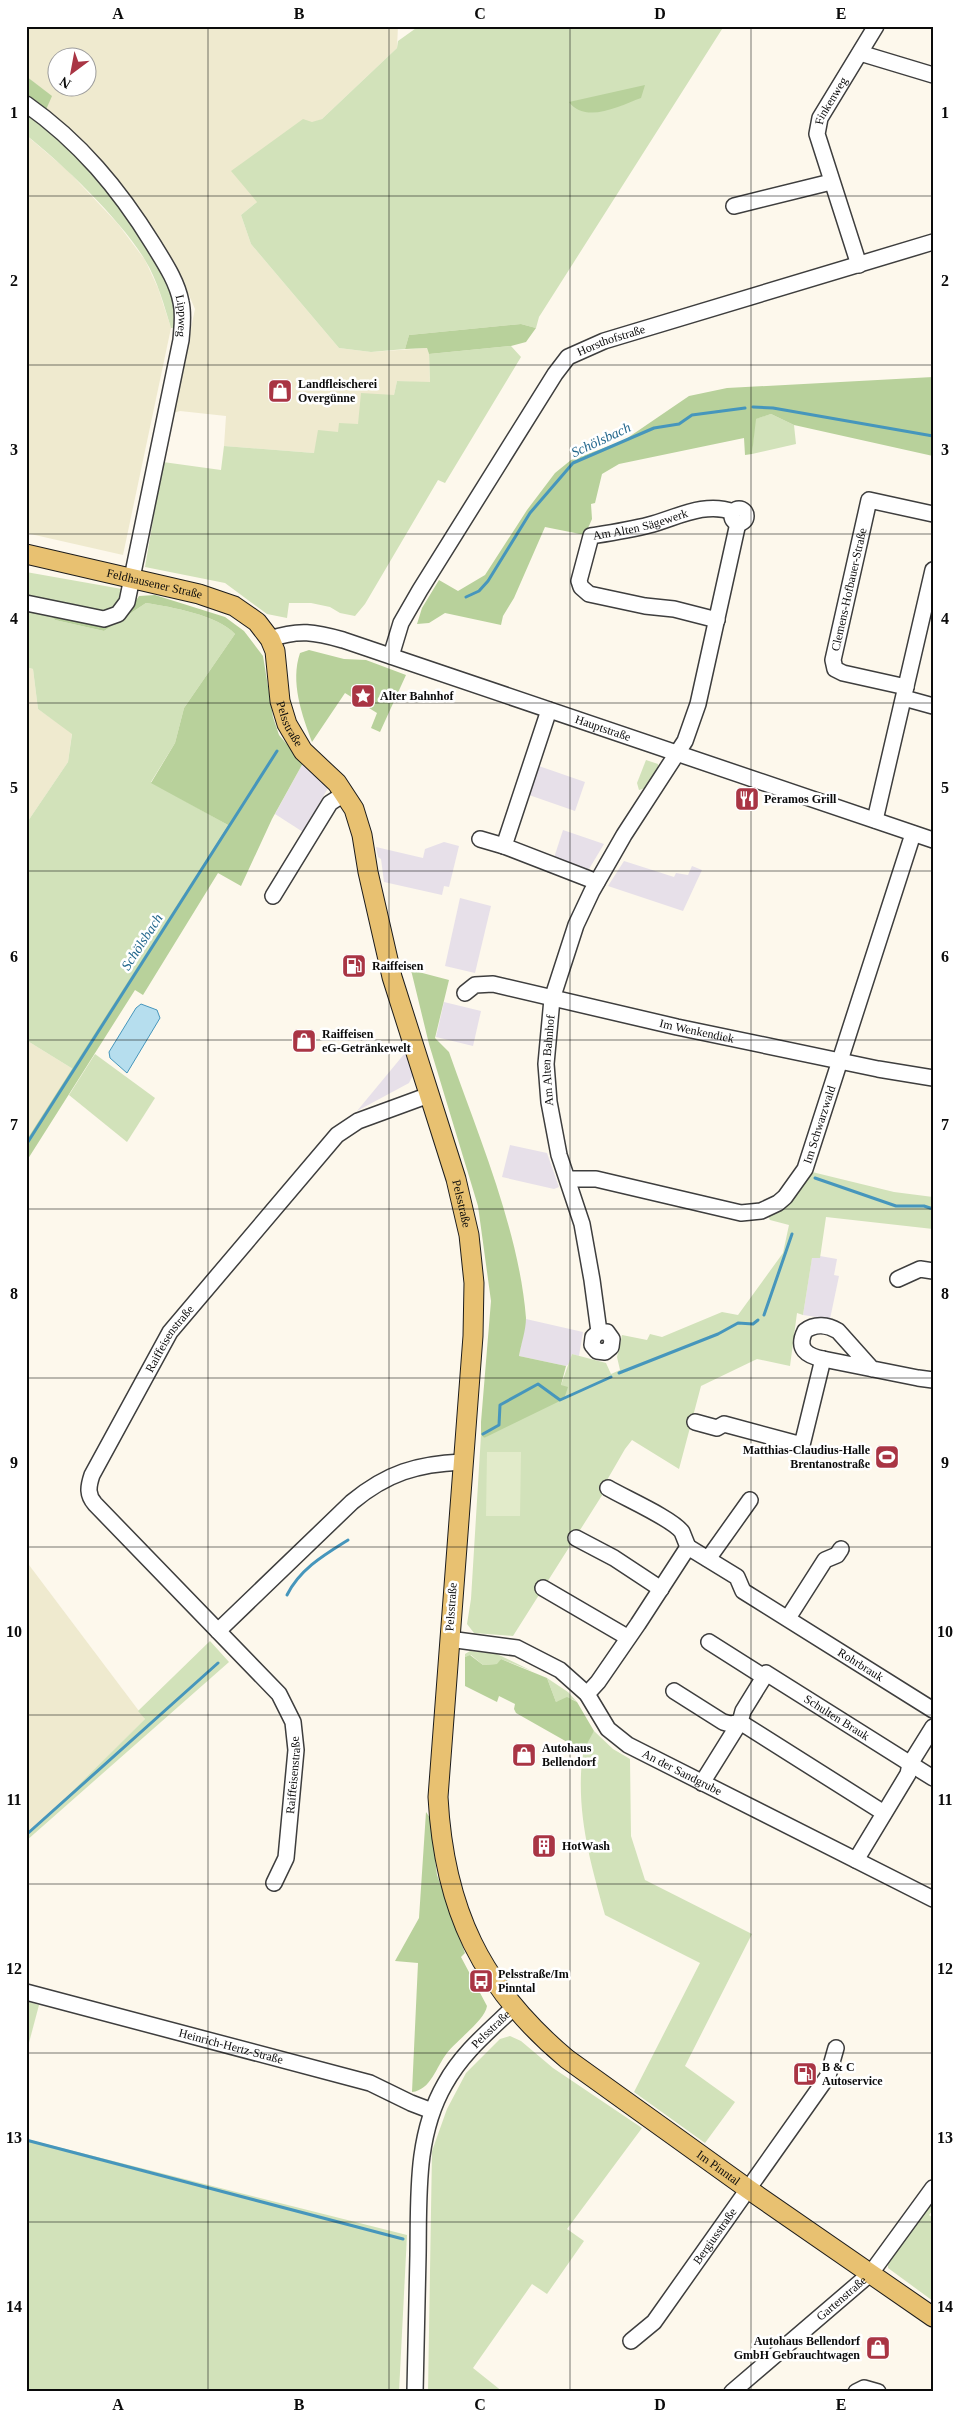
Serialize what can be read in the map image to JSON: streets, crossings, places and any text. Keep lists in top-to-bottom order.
{
  "streets": {
    "main road": ["Feldhausener Straße", "Pelsstraße", "Im Pinntal"],
    "street": [
      "Finkenweg",
      "Lippweg",
      "Horsthofstraße",
      "Am Alten Sägewerk",
      "Clemens-Hofbauer-Straße",
      "Hauptstraße",
      "Im Wenkendiek",
      "Am Alten Bahnhof",
      "Im Schwarzwald",
      "Raiffeisenstraße",
      "Rohrbrauk",
      "Schulten Brauk",
      "An der Sandgrube",
      "Heinrich-Hertz-Straße",
      "Bergiusstraße",
      "Gartenstraße"
    ]
  },
  "crossings": [
    ["Finkenweg", "Horsthofstraße"],
    ["Lippweg", "Feldhausener Straße"],
    ["Horsthofstraße", "Hauptstraße"],
    ["Am Alten Sägewerk", "Hauptstraße"],
    ["Am Alten Sägewerk", "Am Alten Bahnhof"],
    ["Feldhausener Straße", "Pelsstraße"],
    ["Feldhausener Straße", "Hauptstraße"],
    ["Pelsstraße", "Hauptstraße"],
    ["Pelsstraße", "Raiffeisenstraße"],
    ["Pelsstraße", "An der Sandgrube"],
    ["Pelsstraße", "Heinrich-Hertz-Straße"],
    ["Pelsstraße", "Im Pinntal"],
    ["Hauptstraße", "Am Alten Bahnhof"],
    ["Hauptstraße", "Im Schwarzwald"],
    ["Im Wenkendiek", "Am Alten Bahnhof"],
    ["Im Wenkendiek", "Im Schwarzwald"],
    ["Am Alten Bahnhof", "Im Schwarzwald"],
    ["Im Pinntal", "Bergiusstraße"],
    ["Im Pinntal", "Gartenstraße"]
  ],
  "water": ["Schölsbach"],
  "places": {
    "shop": [
      "Landfleischerei Overgünne",
      "Raiffeisen eG-Getränkewelt",
      "Autohaus Bellendorf",
      "Autohaus Bellendorf GmbH Gebrauchtwagen"
    ],
    "place": ["Alter Bahnhof"],
    "restaurant": ["Peramos Grill"],
    "fuel station": ["Raiffeisen", "B & C Autoservice"],
    "sports": ["Matthias-Claudius-Halle Brentanostraße"],
    "building": ["HotWash"],
    "bus stop": ["Pelsstraße/Im Pinntal"]
  },
  "north": "bottom left",
  "grid": {
    "columns": [
      "A",
      "B",
      "C",
      "D",
      "E"
    ],
    "rows": [
      "1",
      "2",
      "3",
      "4",
      "5",
      "6",
      "7",
      "8",
      "9",
      "10",
      "11",
      "12",
      "13",
      "14"
    ]
  }
}
